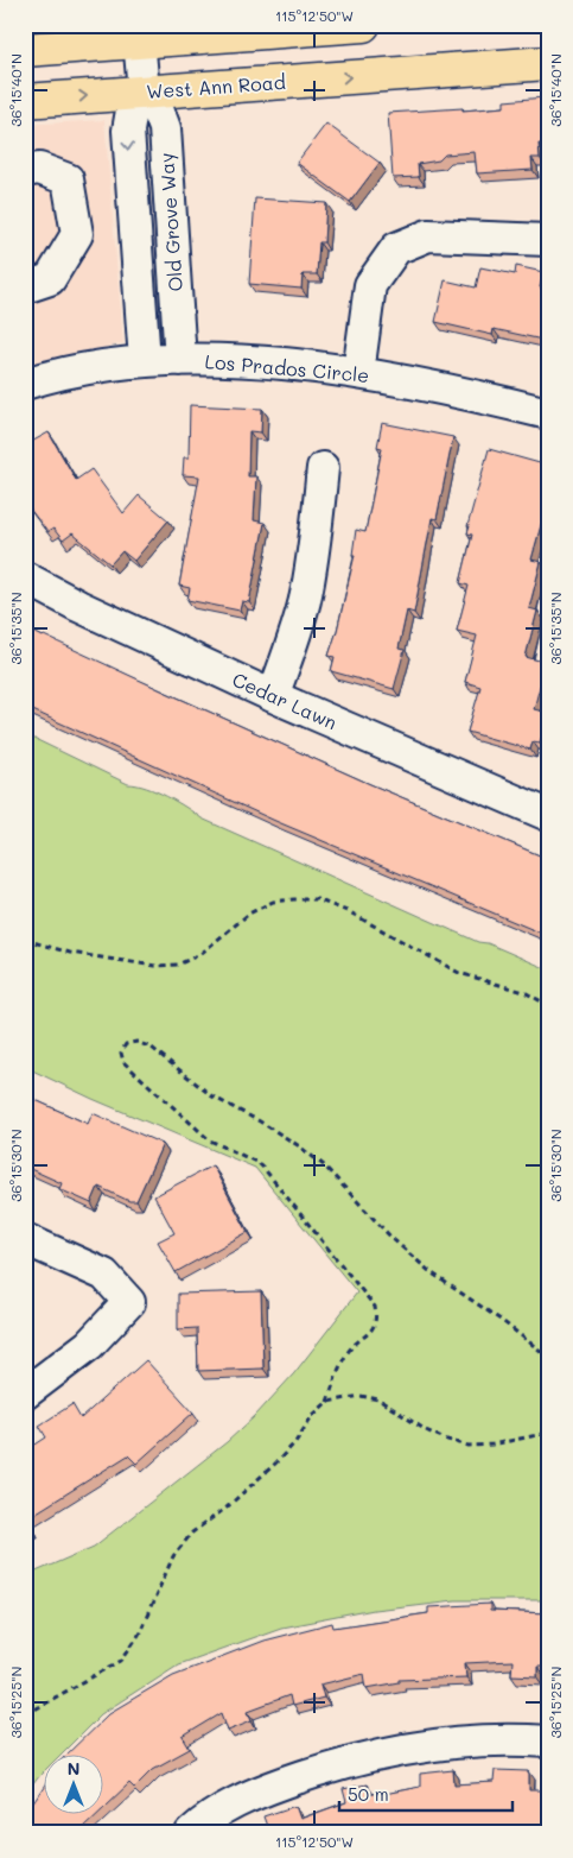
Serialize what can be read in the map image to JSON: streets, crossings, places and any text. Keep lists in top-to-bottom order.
{
  "streets": {
    "main road": ["West Ann Road"],
    "street": ["Old Grove Way", "Los Prados Circle", "Cedar Lawn"]
  },
  "crossings": [
    ["West Ann Road", "Old Grove Way"],
    ["Old Grove Way", "Los Prados Circle"]
  ],
  "scale_bar": "50 m",
  "north": "top",
  "coordinates": [
    "115°12'50\"W",
    "36°15'40\"N",
    "36°15'35\"N",
    "36°15'30\"N",
    "36°15'25\"N"
  ]
}
